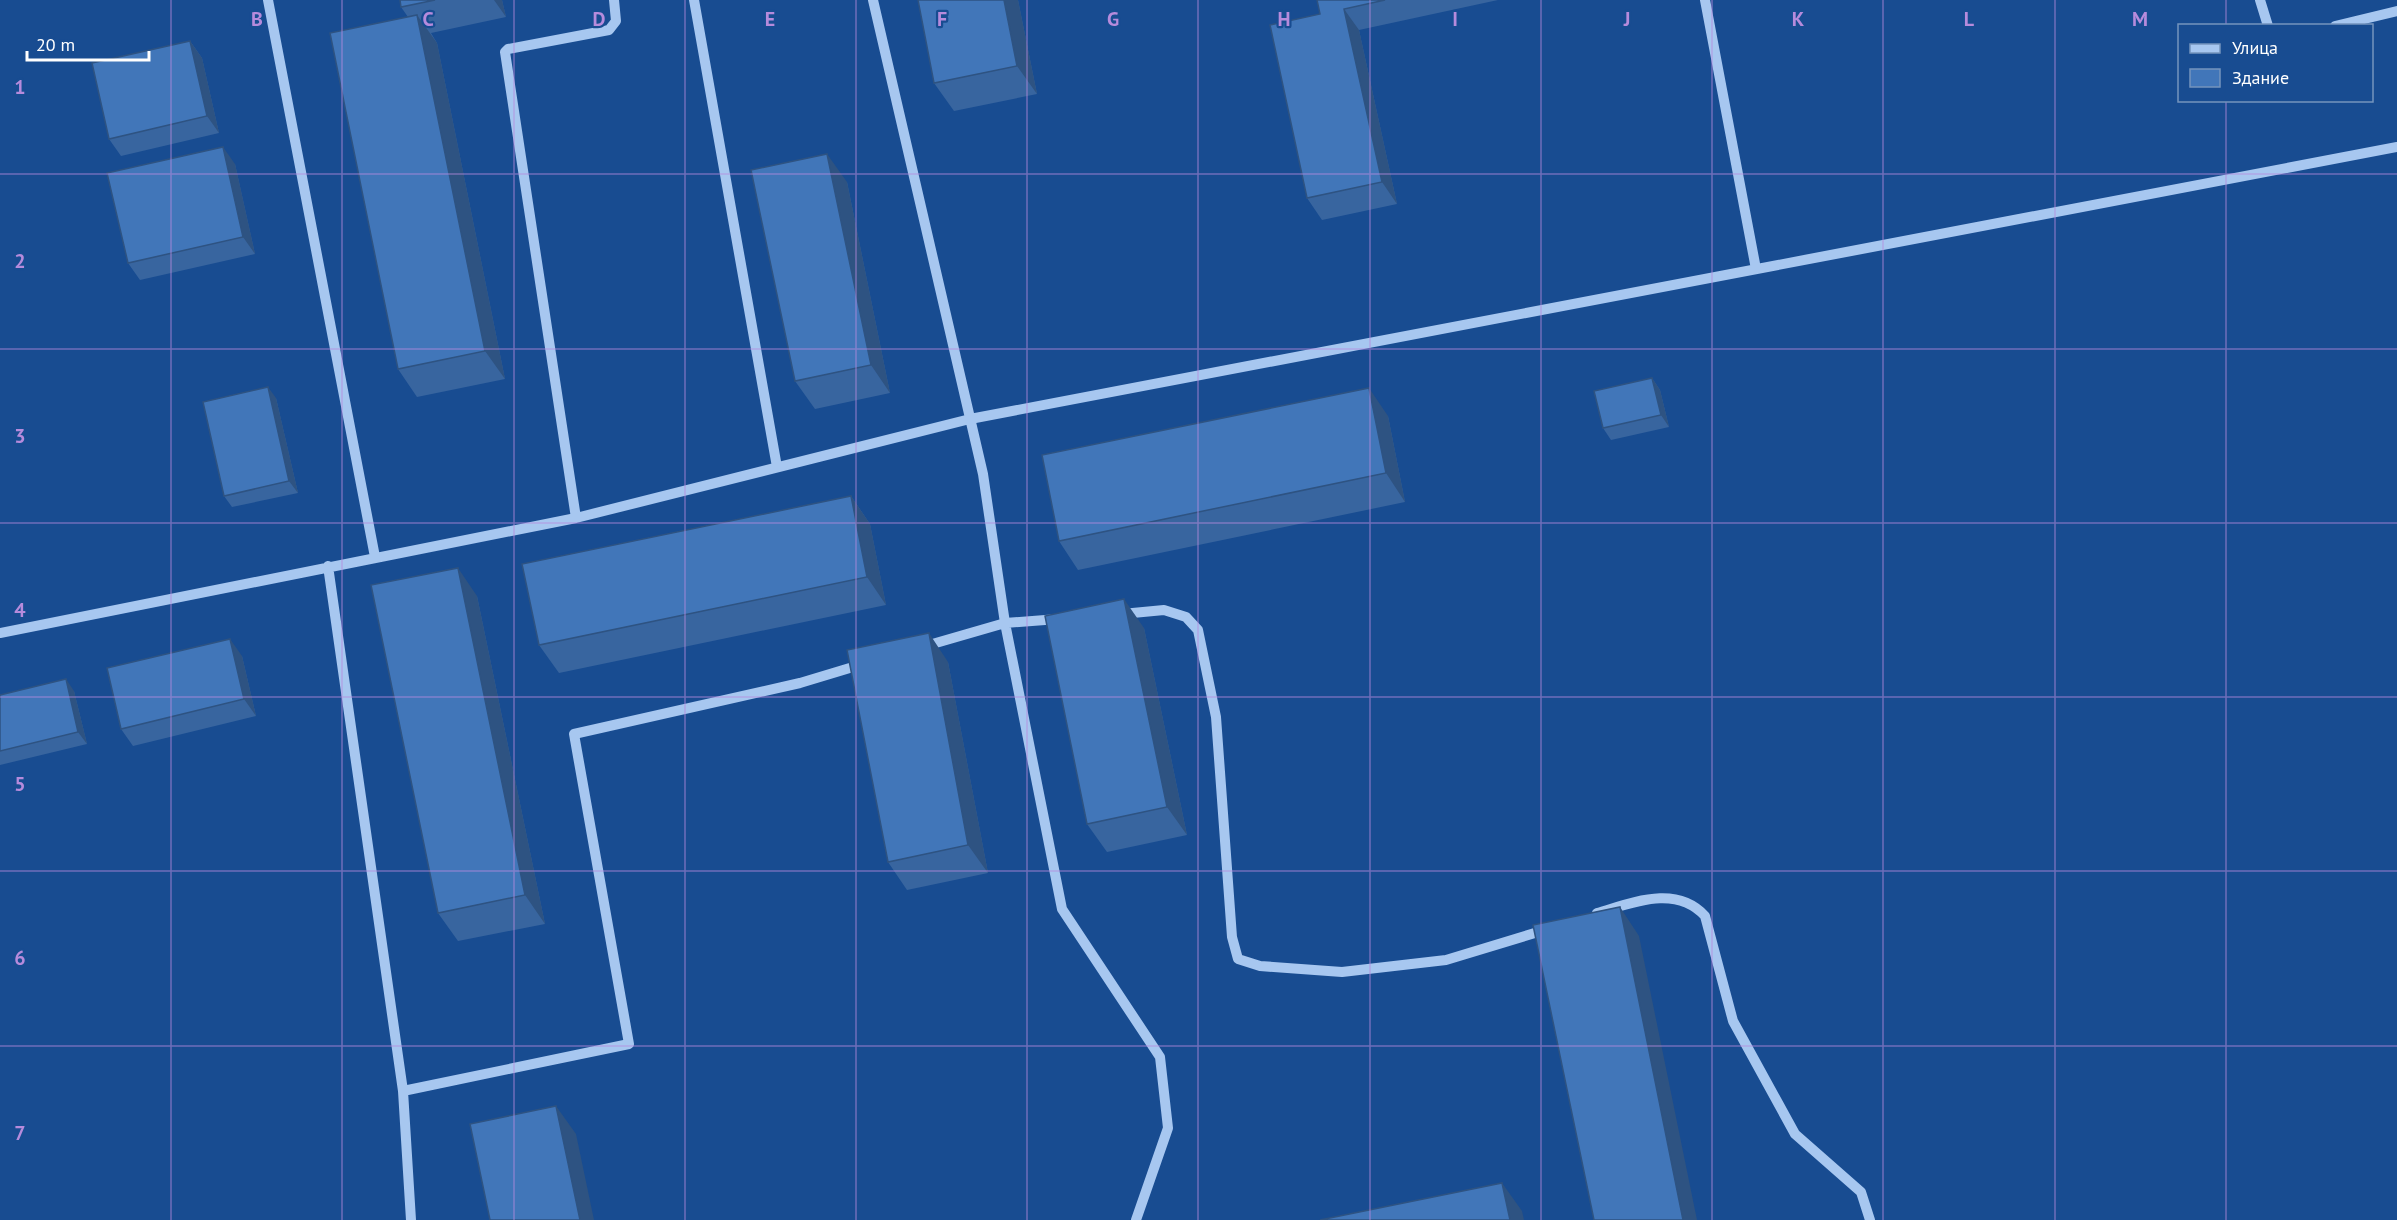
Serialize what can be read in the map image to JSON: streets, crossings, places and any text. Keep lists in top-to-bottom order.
{
  "legend": ["Улица", "Здание"],
  "scale_bar": "20 m",
  "grid": {
    "columns": [
      "B",
      "C",
      "D",
      "E",
      "F",
      "G",
      "H",
      "I",
      "J",
      "K",
      "L",
      "M"
    ],
    "rows": [
      "1",
      "2",
      "3",
      "4",
      "5",
      "6",
      "7"
    ]
  }
}
